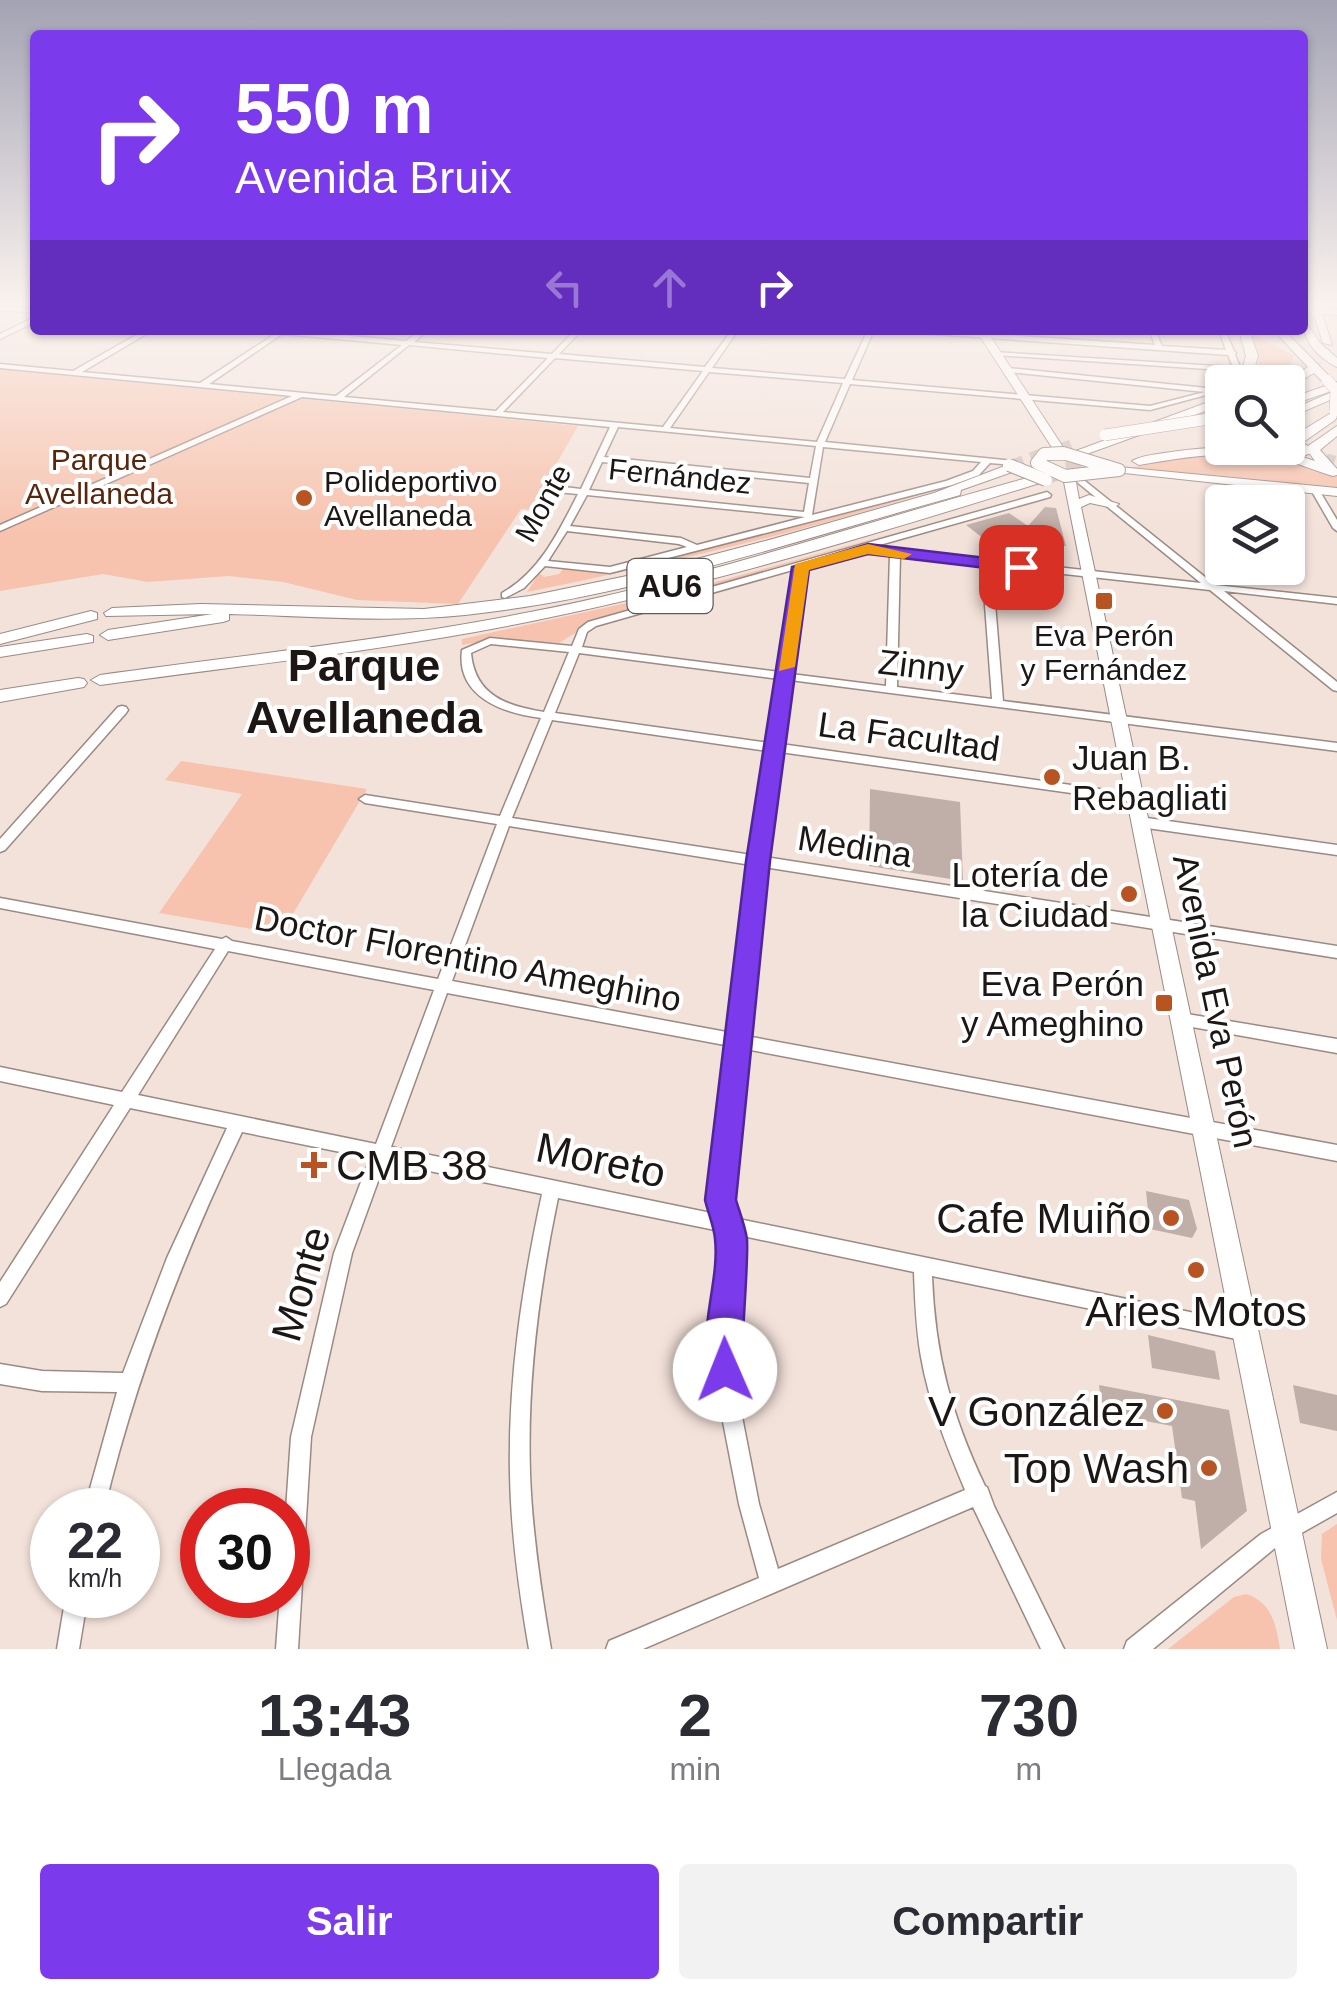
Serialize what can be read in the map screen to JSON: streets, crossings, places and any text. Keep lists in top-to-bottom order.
{
  "streets": {
    "highway": ["AU6"],
    "main road": ["Avenida Eva Perón"],
    "street": [
      "Fernández",
      "Monte",
      "Zinny",
      "La Facultad",
      "Medina",
      "Doctor Florentino Ameghino",
      "Moreto"
    ]
  },
  "crossings": [
    ["Fernández", "Monte"],
    ["Monte", "Zinny"],
    ["Monte", "La Facultad"],
    ["Monte", "Medina"],
    ["Monte", "Doctor Florentino Ameghino"],
    ["Monte", "Moreto"],
    ["Zinny", "La Facultad"],
    ["Zinny", "Avenida Eva Perón"],
    ["La Facultad", "Avenida Eva Perón"],
    ["Medina", "Avenida Eva Perón"],
    ["Doctor Florentino Ameghino", "Avenida Eva Perón"],
    ["Avenida Eva Perón", "Moreto"]
  ],
  "districts": ["Parque Avellaneda"],
  "parks": ["Parque Avellaneda"],
  "places": {
    "other": [
      "Polideportivo Avellaneda",
      "Juan B. Rebagliati",
      "Lotería de la Ciudad",
      "Cafe Muiño",
      "Aries Motos",
      "V González",
      "Top Wash"
    ],
    "transit": ["Eva Perón y Fernández", "Eva Perón y Ameghino"],
    "health": ["CMB 38"]
  },
  "page": {
    "turn": ["550 m", "Avenida Bruix"],
    "speed": "22 km/h",
    "limit": "30",
    "eta": [
      "13:43",
      "Llegada",
      "2",
      "min",
      "730",
      "m"
    ],
    "buttons": ["Salir", "Compartir"]
  }
}
